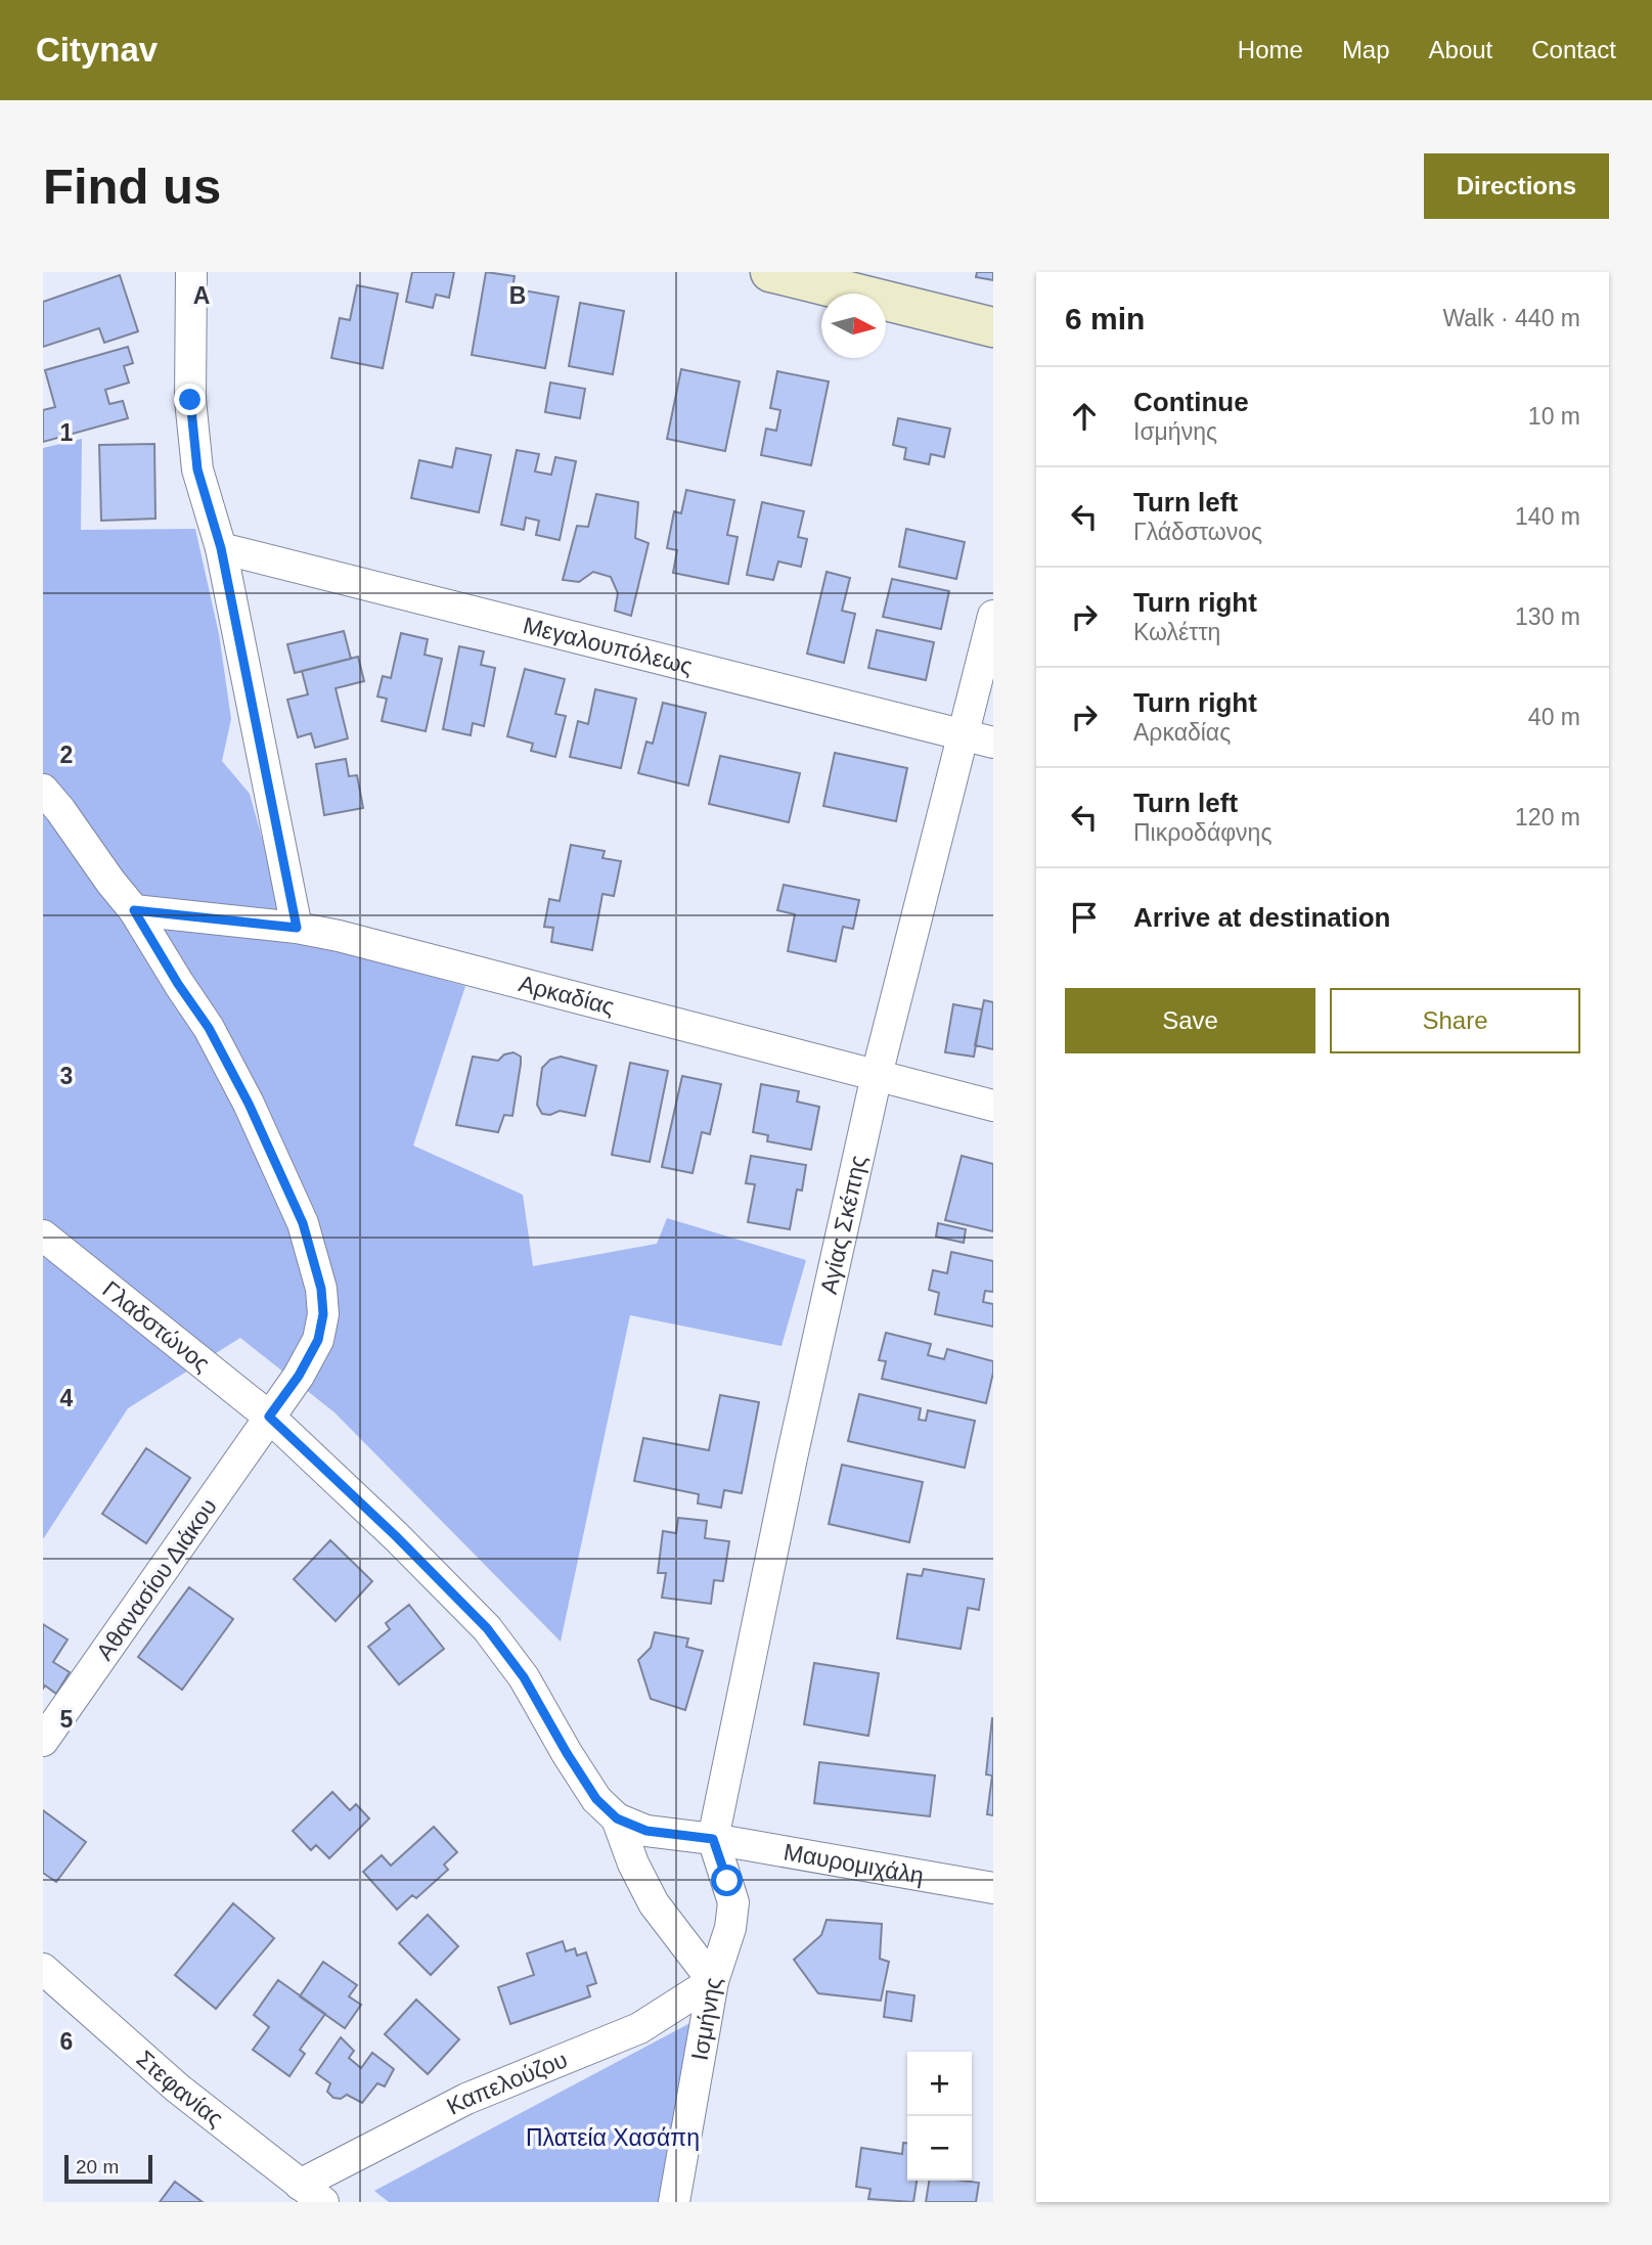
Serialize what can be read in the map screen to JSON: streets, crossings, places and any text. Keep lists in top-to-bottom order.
{
  "streets": {
    "street": [
      "Μεγαλουπόλεως",
      "Αρκαδίας",
      "Αγίας Σκέπης",
      "Γλαδστώνος",
      "Αθανασίου Διάκου",
      "Μαυρομιχάλη",
      "Ισμήνης",
      "Καπελούζου",
      "Στεφανίας"
    ]
  },
  "crossings": [
    ["Μεγαλουπόλεως", "Αγίας Σκέπης"],
    ["Αρκαδίας", "Αγίας Σκέπης"],
    ["Αρκαδίας", "Αθανασίου Διάκου"],
    ["Αγίας Σκέπης", "Μαυρομιχάλη"],
    ["Αγίας Σκέπης", "Ισμήνης"],
    ["Γλαδστώνος", "Αθανασίου Διάκου"],
    ["Γλαδστώνος", "Μαυρομιχάλη"],
    ["Μαυρομιχάλη", "Ισμήνης"],
    ["Ισμήνης", "Καπελούζου"],
    ["Καπελούζου", "Στεφανίας"]
  ],
  "parks": ["Πλατεία Χασάπη"],
  "scale_bar": "20 m",
  "north": "right",
  "page": {
    "header": "Citynav",
    "nav": [
      "Home",
      "Map",
      "About",
      "Contact"
    ],
    "buttons": [
      "Directions",
      ["Save", "Share"]
    ],
    "title": "Find us",
    "heading": ["6 min", "Walk · 440 m"],
    "list": [
      ["Continue", "Ισμήνης", "10 m"],
      ["Turn left", "Γλάδστωνος", "140 m"],
      ["Turn right", "Κωλέττη", "130 m"],
      ["Turn right", "Αρκαδίας", "40 m"],
      ["Turn left", "Πικροδάφνης", "120 m"],
      "Arrive at destination"
    ],
    "map_buttons": ["+", "−"],
    "scale": "20 m"
  },
  "grid": {
    "columns": ["A", "B"],
    "rows": [
      "1",
      "2",
      "3",
      "4",
      "5",
      "6"
    ]
  }
}
